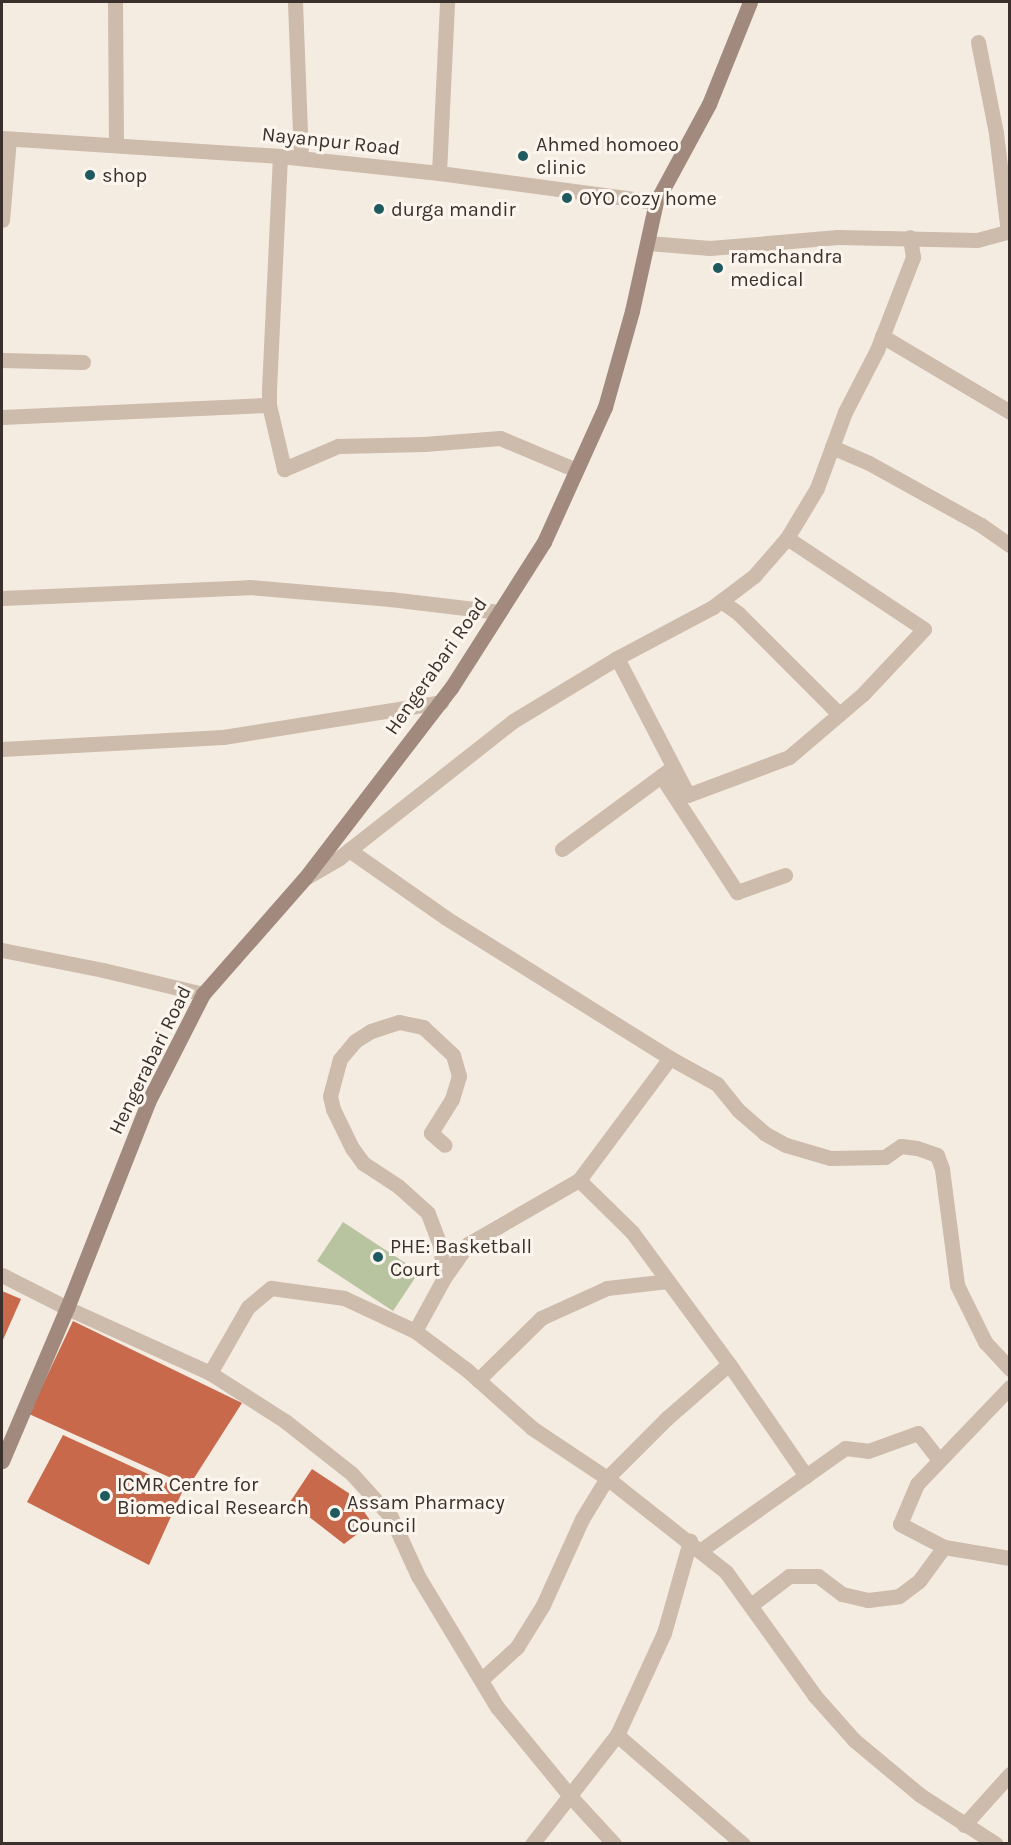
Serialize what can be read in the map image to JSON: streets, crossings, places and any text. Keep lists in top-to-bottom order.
{
  "streets": {
    "main road": ["Hengerabari Road"],
    "street": ["Nayanpur Road"]
  },
  "crossings": [
    ["Nayanpur Road", "Hengerabari Road"]
  ],
  "places": [
    "Ahmed homoeo clinic",
    "shop",
    "OYO cozy home",
    "durga mandir",
    "ramchandra medical",
    "PHE: Basketball Court",
    "ICMR Centre for Biomedical Research",
    "Assam Pharmacy Council"
  ]
}
